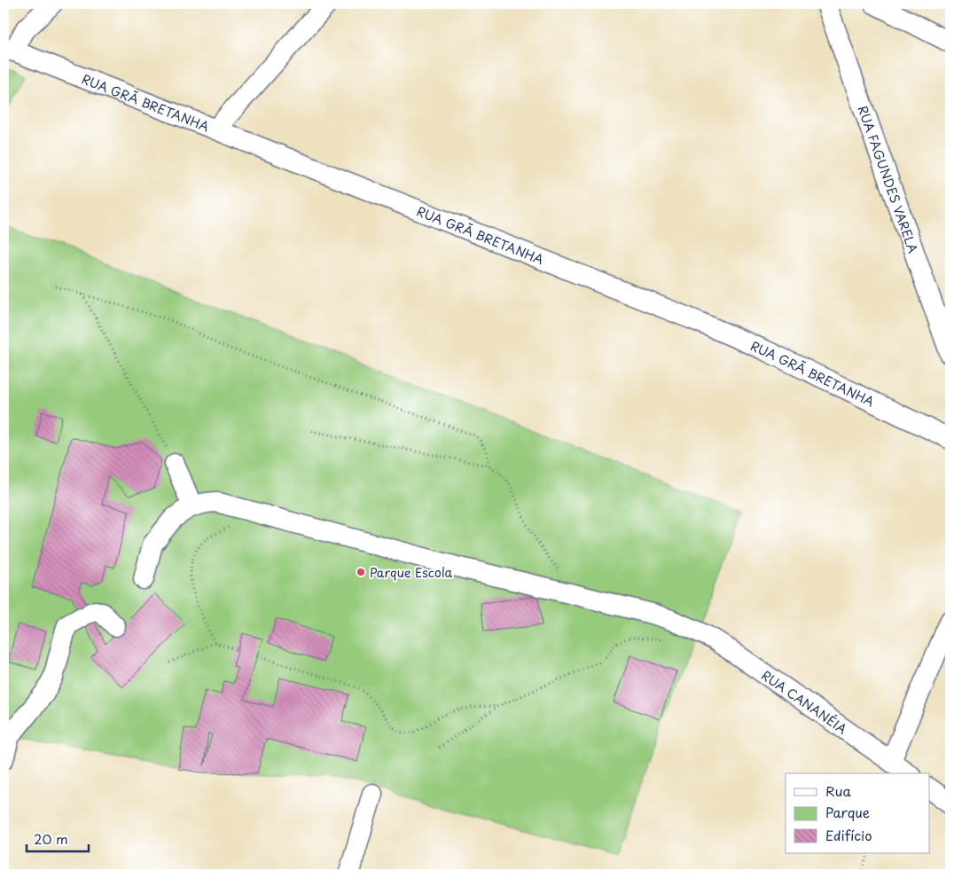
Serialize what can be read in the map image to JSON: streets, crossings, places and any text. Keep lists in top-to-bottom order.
{
  "streets": {
    "street": ["RUA GRÃ BRETANHA", "RUA FAGUNDES VARELA", "RUA CANANÉIA"]
  },
  "places": ["Parque Escola"],
  "legend": ["Rua", "Parque", "Edifício"],
  "scale_bar": "20 m"
}
